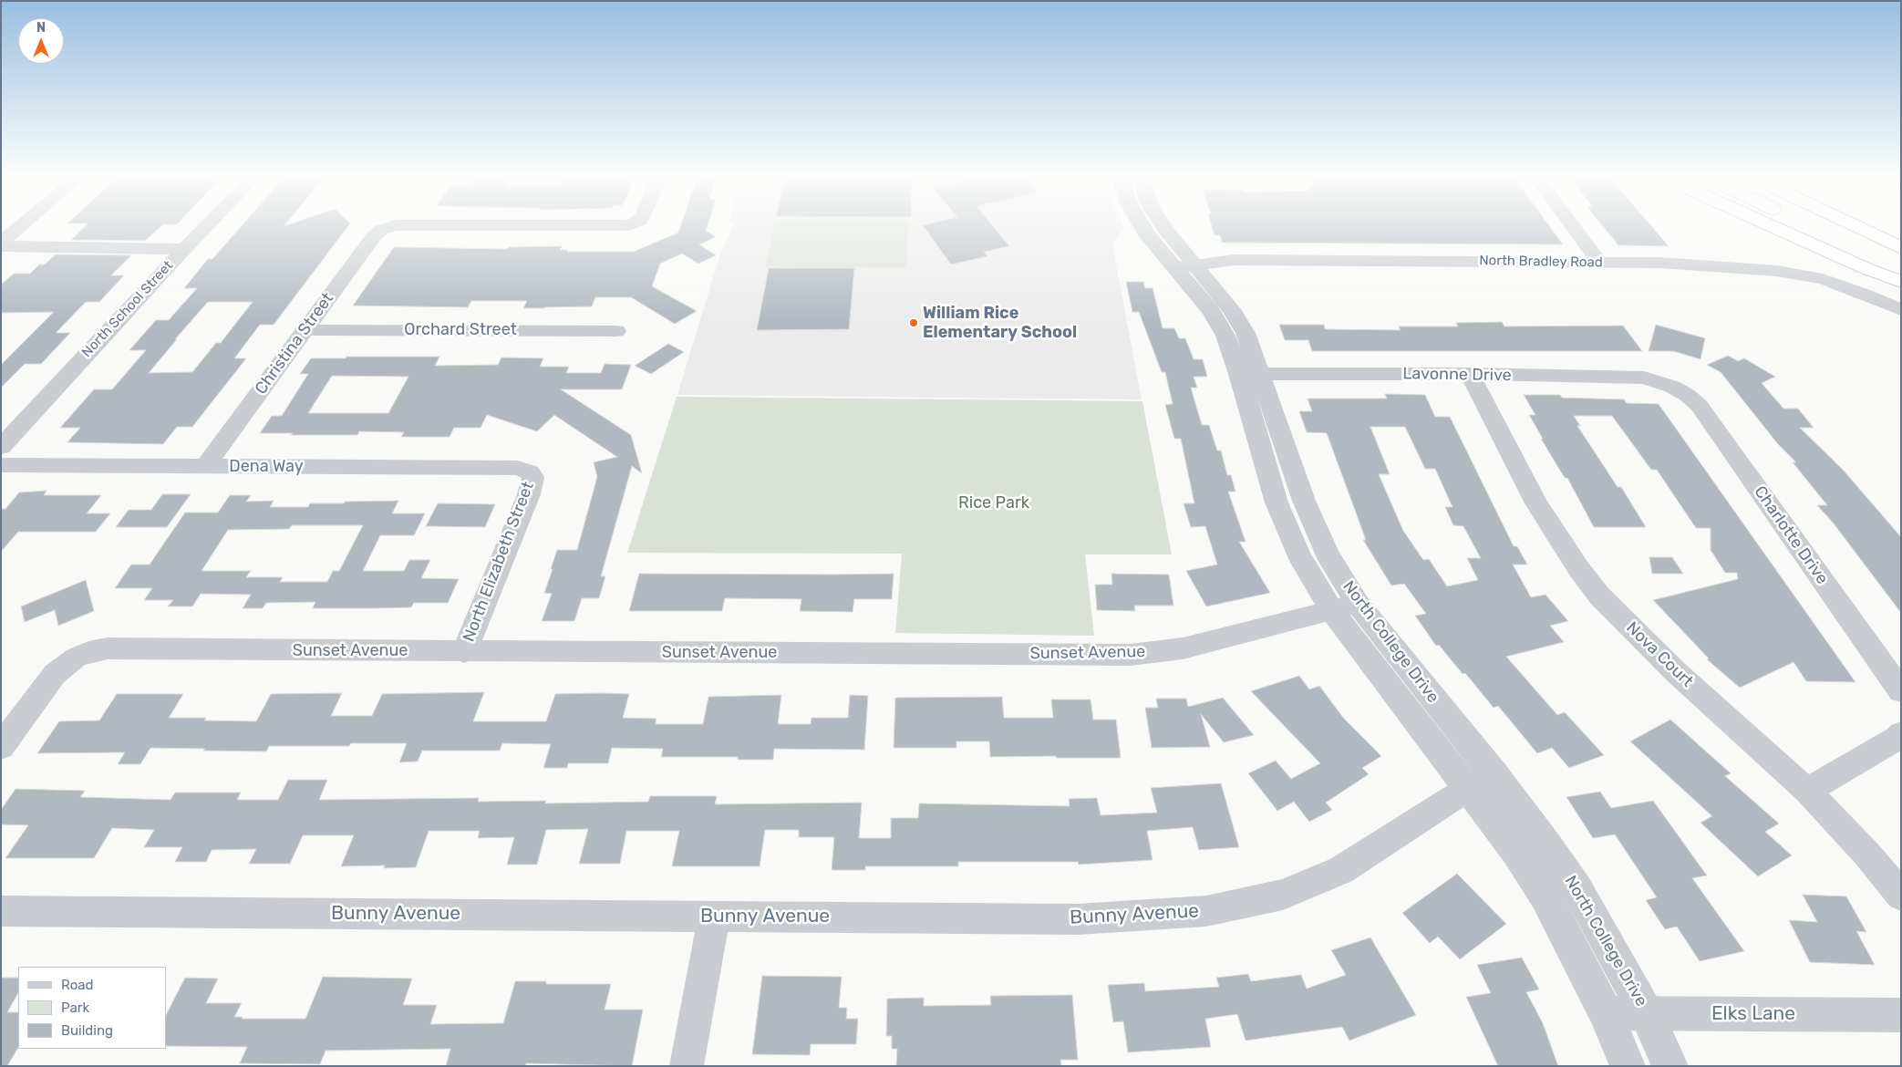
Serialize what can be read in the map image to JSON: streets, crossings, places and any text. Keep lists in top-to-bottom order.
{
  "streets": {
    "street": [
      "North Bradley Road",
      "North School Street",
      "Orchard Street",
      "Christina Street",
      "Lavonne Drive",
      "Dena Way",
      "Charlotte Drive",
      "North Elizabeth Street",
      "North College Drive",
      "Sunset Avenue",
      "Nova Court",
      "Bunny Avenue",
      "Elks Lane"
    ]
  },
  "crossings": [
    ["North Bradley Road", "North College Drive"],
    ["Orchard Street", "Christina Street"],
    ["Christina Street", "Dena Way"],
    ["Lavonne Drive", "Charlotte Drive"],
    ["Lavonne Drive", "North College Drive"],
    ["Lavonne Drive", "Nova Court"],
    ["Dena Way", "North Elizabeth Street"],
    ["North Elizabeth Street", "Sunset Avenue"],
    ["North College Drive", "Sunset Avenue"],
    ["North College Drive", "Bunny Avenue"],
    ["North College Drive", "Elks Lane"]
  ],
  "parks": ["Rice Park"],
  "places": ["William Rice Elementary School"],
  "legend": ["Road", "Park", "Building"],
  "north": "top"
}
